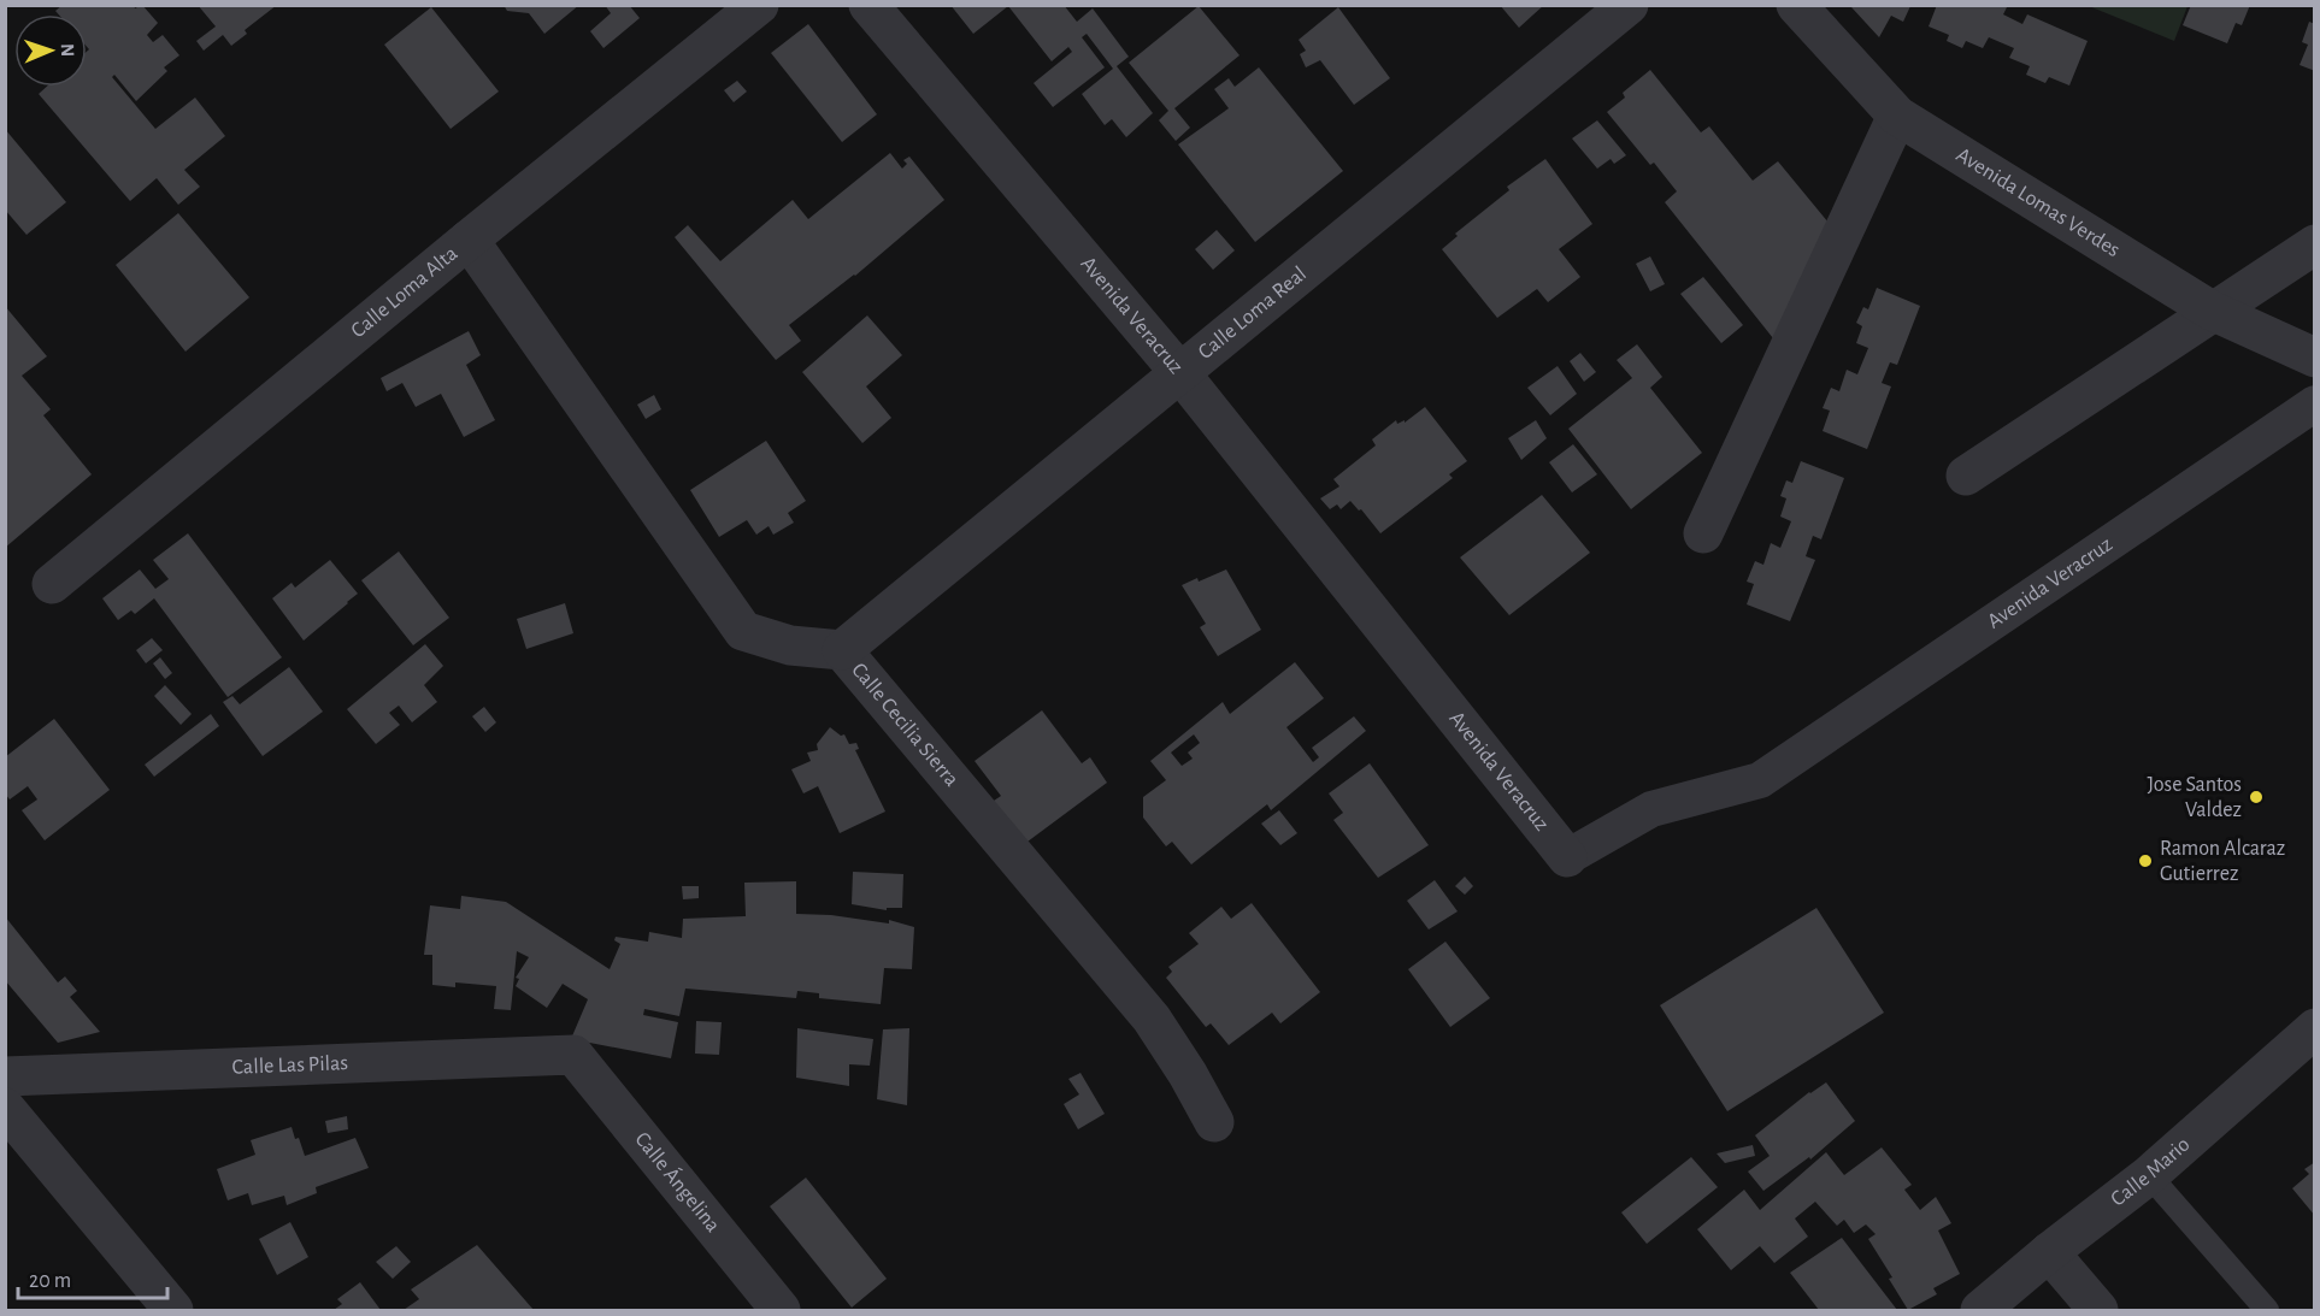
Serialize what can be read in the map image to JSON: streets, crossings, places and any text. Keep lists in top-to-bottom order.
{
  "streets": {
    "street": [
      "Avenida Lomas Verdes",
      "Calle Loma Alta",
      "Calle Loma Real",
      "Avenida Veracruz",
      "Calle Cecilia Sierra",
      "Calle Las Pilas",
      "Calle Mario",
      "Calle Ángelina"
    ]
  },
  "crossings": [
    ["Calle Loma Alta", "Calle Cecilia Sierra"],
    ["Calle Loma Real", "Avenida Veracruz"],
    ["Calle Loma Real", "Calle Cecilia Sierra"],
    ["Calle Las Pilas", "Calle Ángelina"]
  ],
  "places": ["Jose Santos Valdez", "Ramon Alcaraz Gutierrez"],
  "scale_bar": "20 m",
  "north": "right"
}
